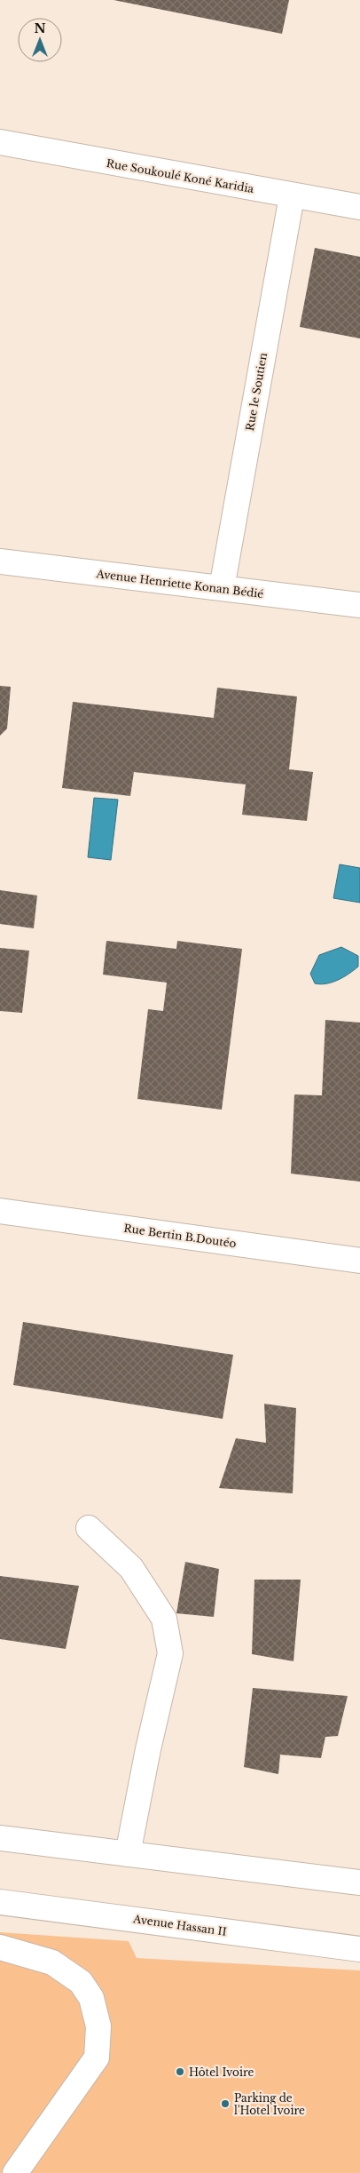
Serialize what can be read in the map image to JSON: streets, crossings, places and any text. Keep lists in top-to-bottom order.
{
  "streets": {
    "street": [
      "Rue Soukoulé Koné Karidia",
      "Rue le Soutien",
      "Avenue Henriette Konan Bédié",
      "Rue Bertin B.Doutéo",
      "Avenue Hassan II"
    ]
  },
  "crossings": [
    ["Rue Soukoulé Koné Karidia", "Rue le Soutien"],
    ["Rue le Soutien", "Avenue Henriette Konan Bédié"]
  ],
  "places": ["Hôtel Ivoire", "Parking de l'Hotel Ivoire"],
  "north": "top"
}
